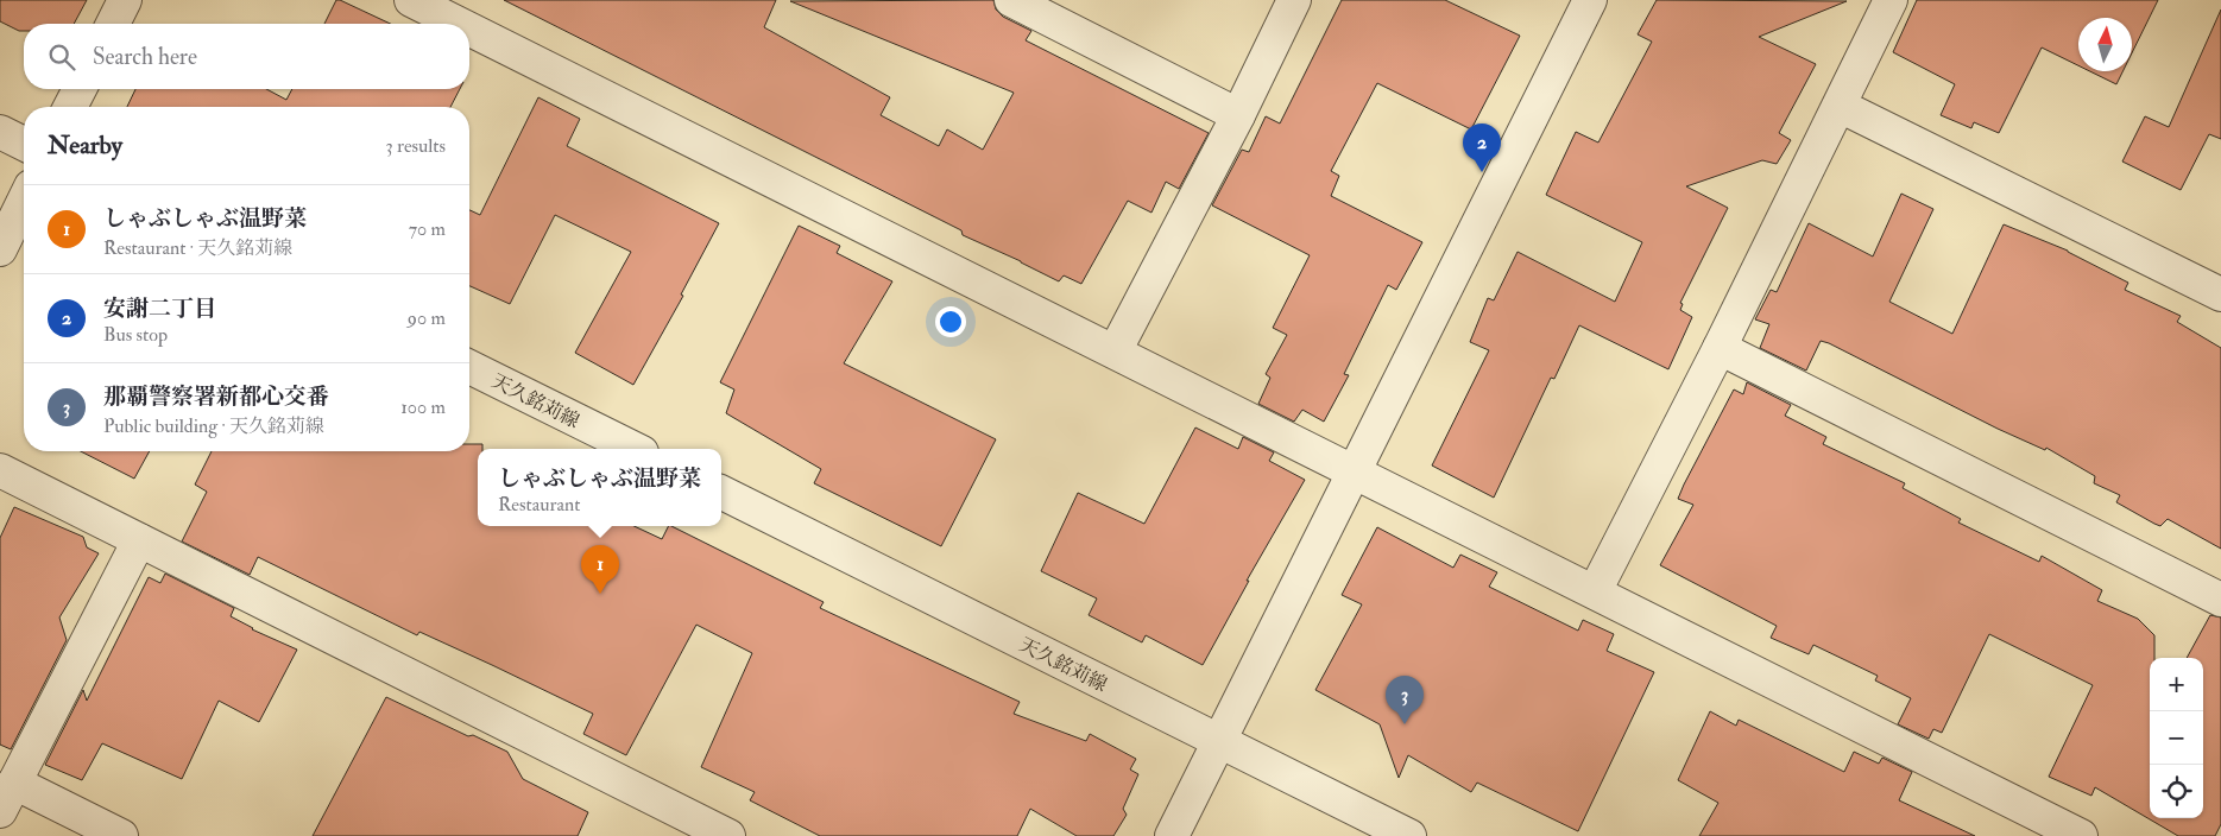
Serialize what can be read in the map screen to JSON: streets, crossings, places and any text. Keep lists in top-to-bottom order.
{
  "streets": {
    "street": ["天久銘苅線"]
  },
  "north": "top",
  "page": {
    "search": "Search here",
    "heading": ["Nearby", "3 results"],
    "pins": ["2", "1", "3"],
    "list": [
      {
        "mark": "1",
        "name": "しゃぶしゃぶ温野菜",
        "note": "Restaurant · 天久銘苅線",
        "value": "70 m"
      },
      {
        "mark": "2",
        "name": "安謝二丁目",
        "note": "Bus stop",
        "value": "90 m"
      },
      {
        "mark": "3",
        "name": "那覇警察署新都心交番",
        "note": "Public building · 天久銘苅線",
        "value": "100 m"
      }
    ],
    "popup": ["しゃぶしゃぶ温野菜", "Restaurant"],
    "map_buttons": ["+", "−"]
  }
}
